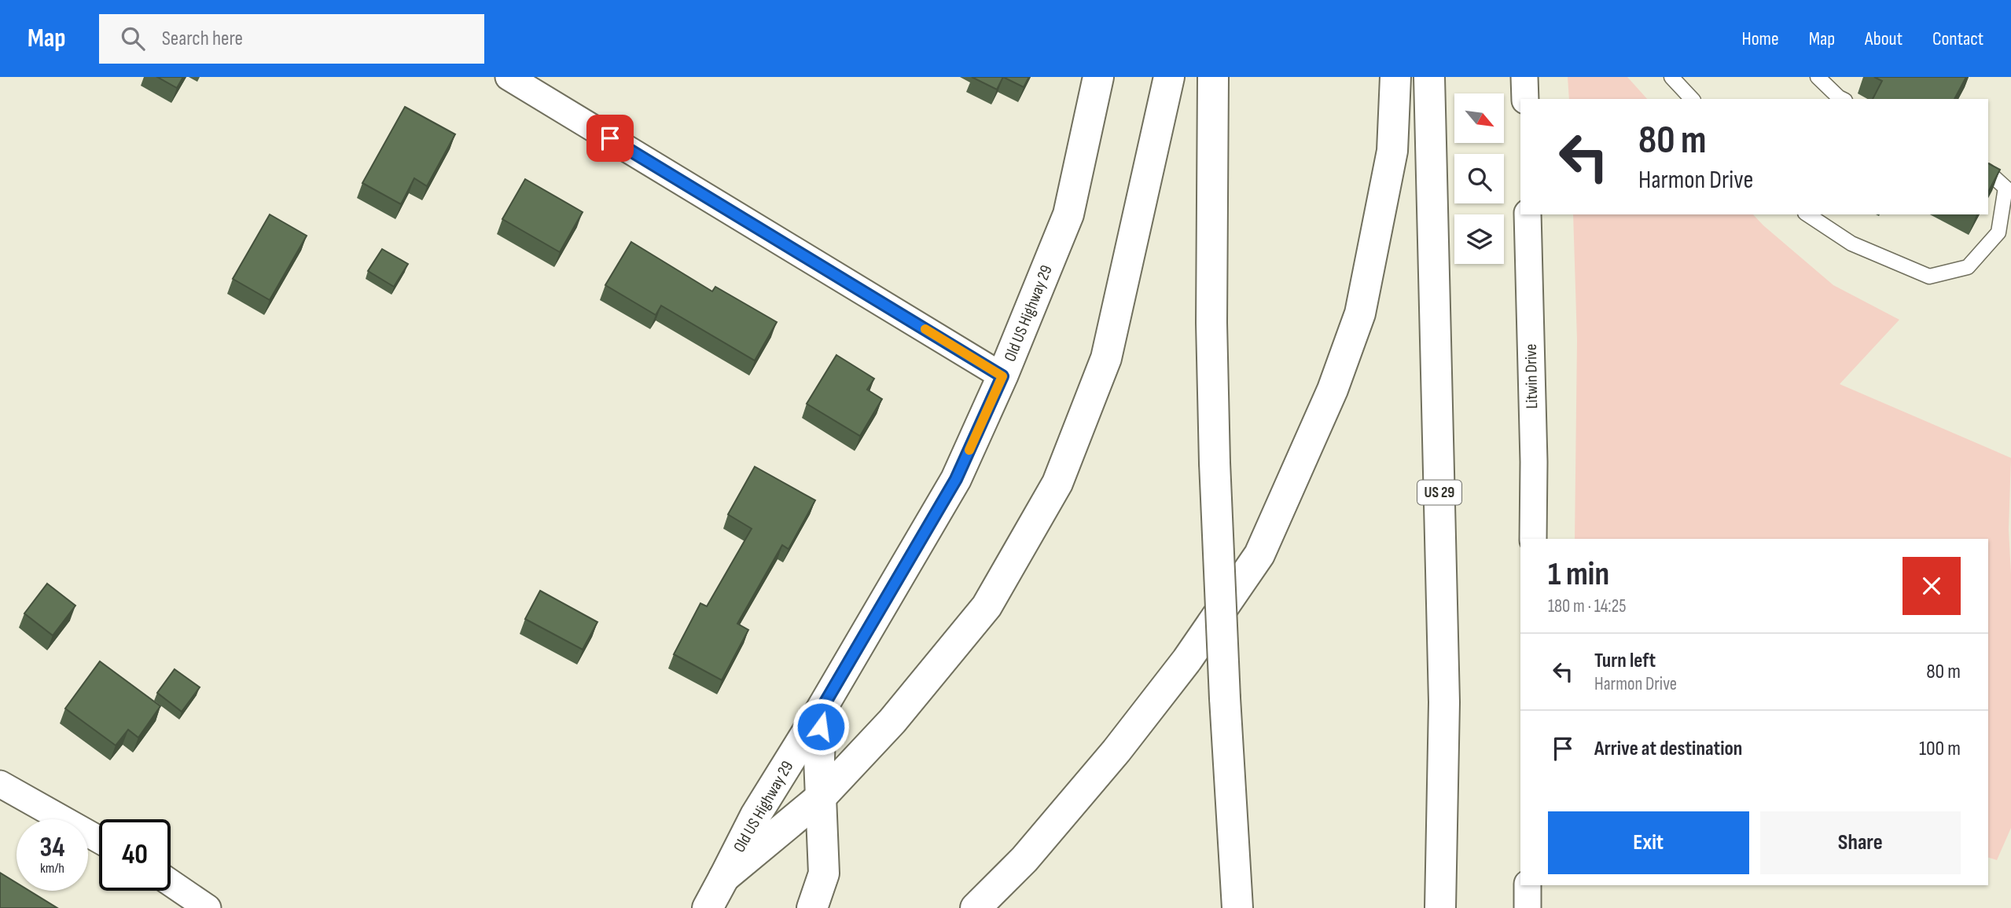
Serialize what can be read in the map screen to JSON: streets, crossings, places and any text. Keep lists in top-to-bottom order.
{
  "streets": {
    "main road": ["Old US Highway 29", "US 29"],
    "street": ["Litwin Drive"]
  },
  "north": "bottom right",
  "page": {
    "header": "Map",
    "search": "Search here",
    "nav": [
      "Home",
      "Map",
      "About",
      "Contact"
    ],
    "turn": ["80 m", "Harmon Drive"],
    "heading": ["1 min", "180 m · 14:25"],
    "list": [
      {
        "name": "Turn left",
        "note": "Harmon Drive",
        "value": "80 m"
      },
      {
        "name": "Arrive at destination",
        "value": "100 m"
      }
    ],
    "buttons": ["Exit", "Share"],
    "speed": "34 km/h",
    "limit": "40"
  }
}
